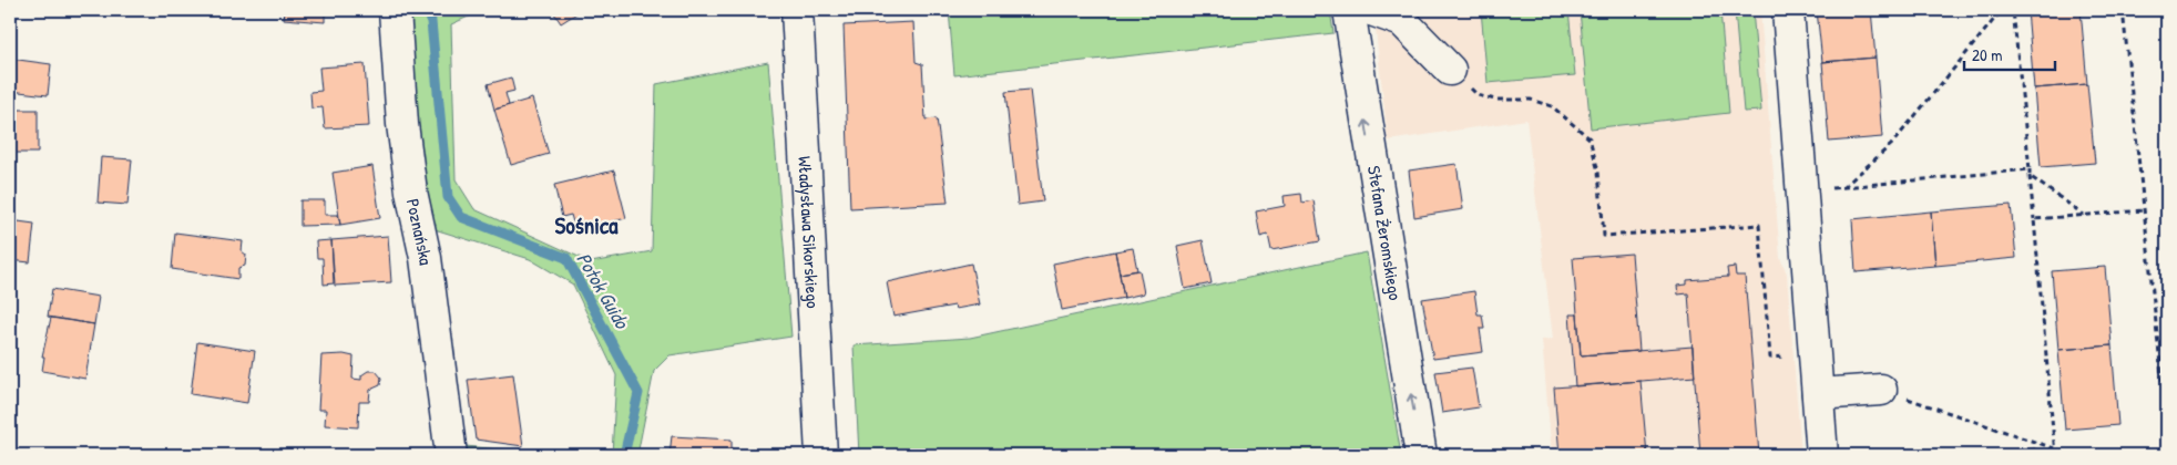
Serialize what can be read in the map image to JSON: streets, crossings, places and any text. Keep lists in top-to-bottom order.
{
  "streets": {
    "street": ["Poznańska", "Władysława Sikorskiego", "Stefana Żeromskiego"]
  },
  "one_way": ["Stefana Żeromskiego"],
  "districts": ["Sośnica"],
  "water": ["Potok Guido"],
  "scale_bar": "20 m"
}
